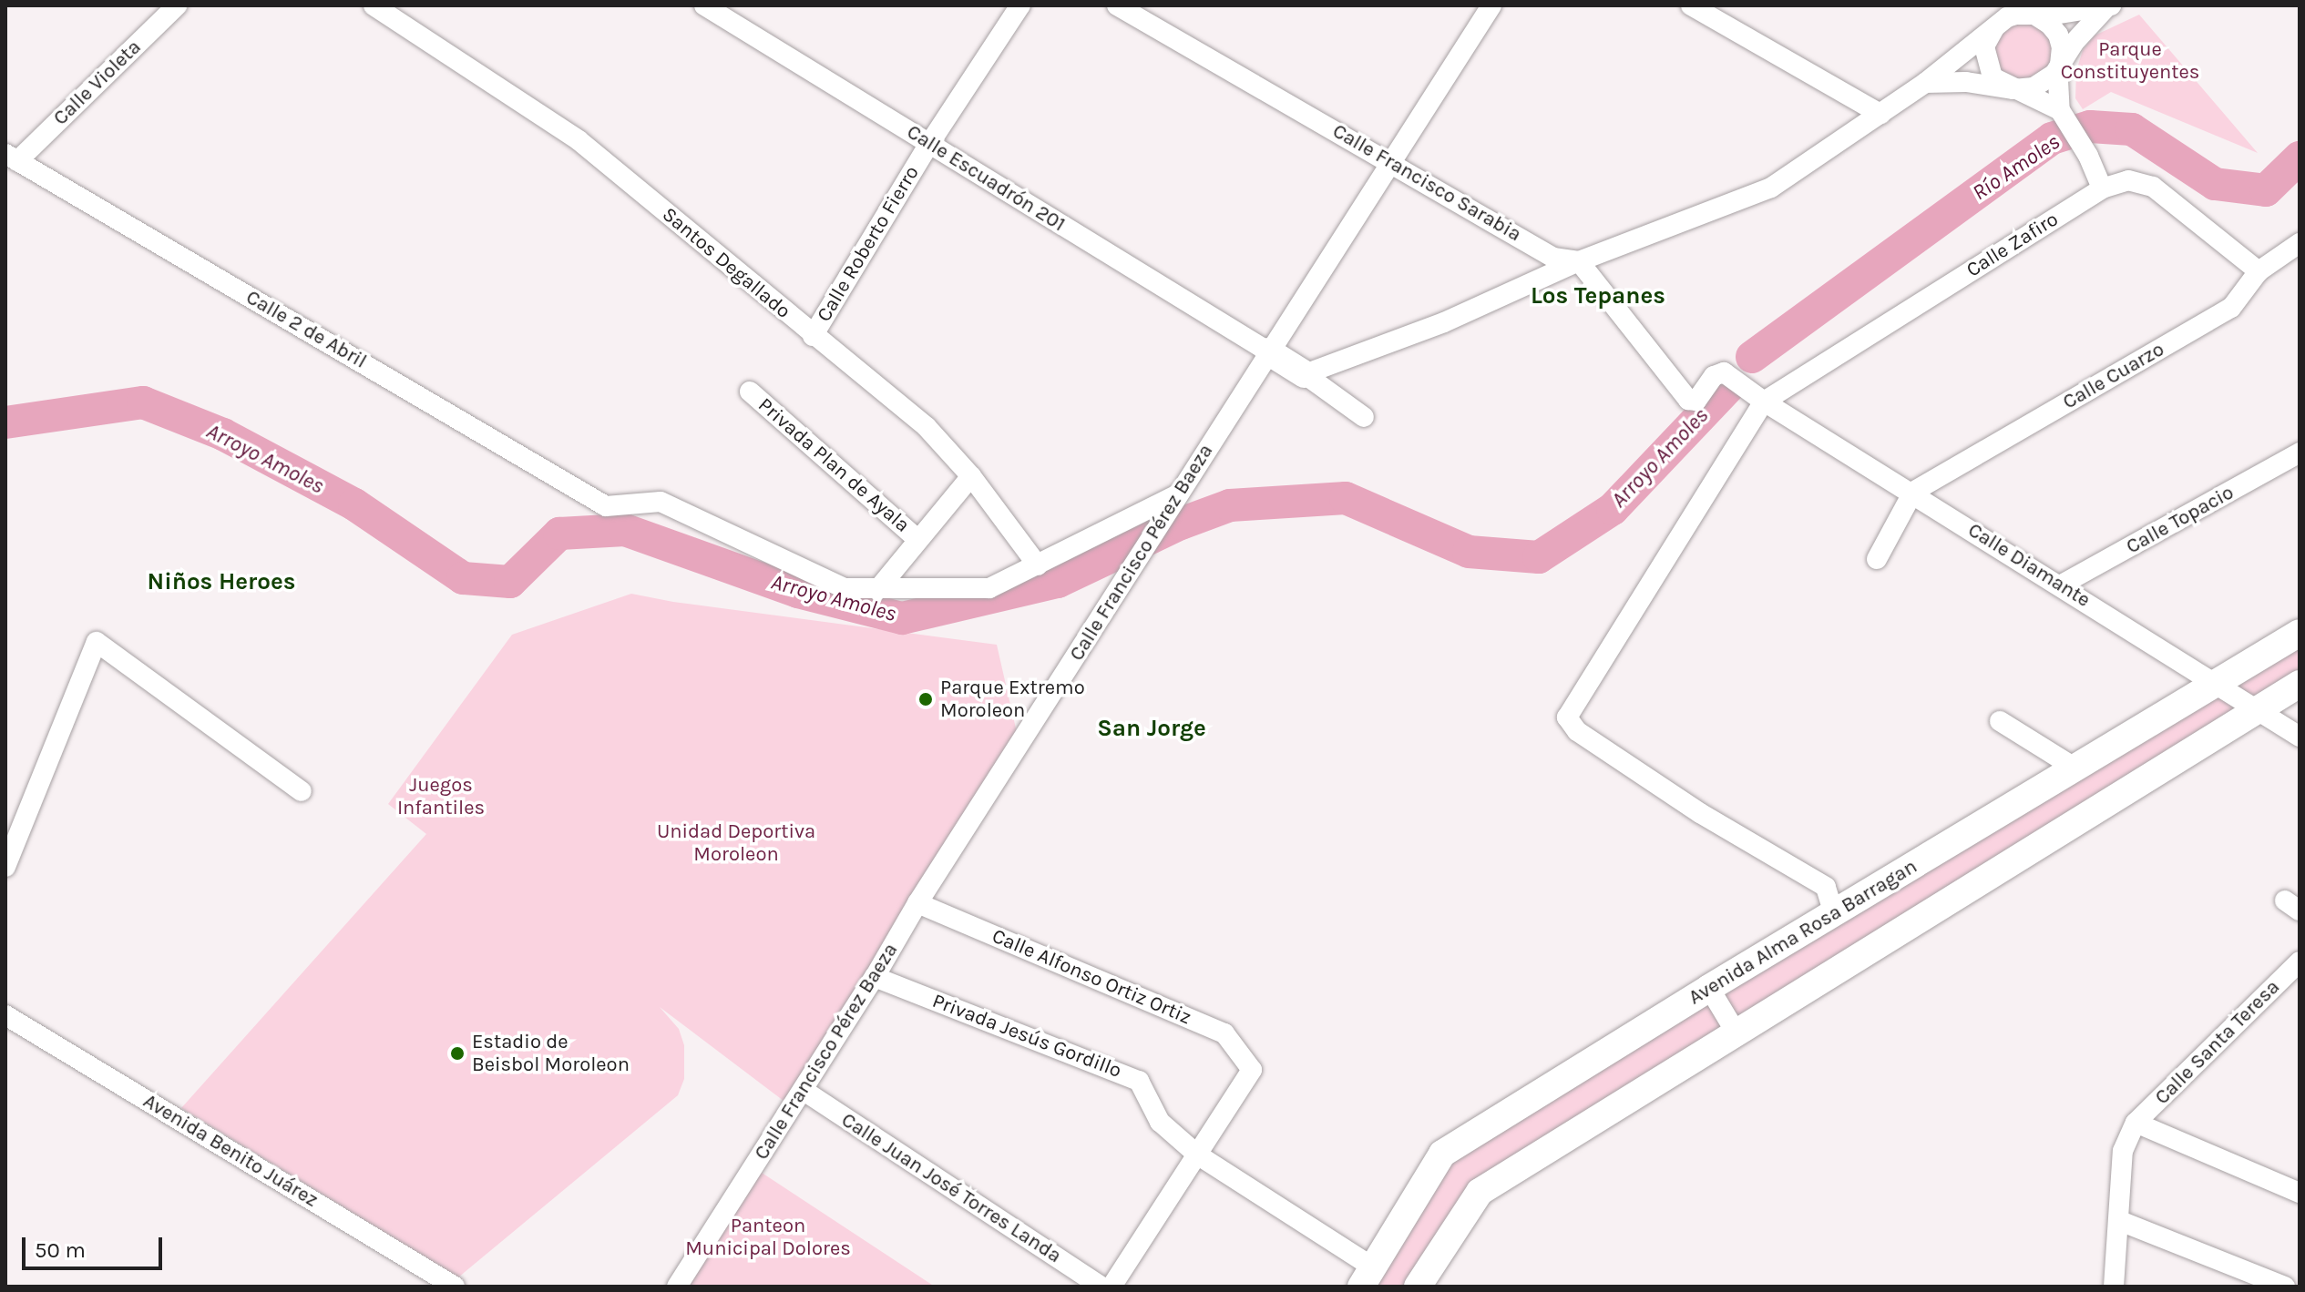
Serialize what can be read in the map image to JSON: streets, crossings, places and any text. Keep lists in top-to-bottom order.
{
  "streets": {
    "street": [
      "Calle Violeta",
      "Calle Escuadrón 201",
      "Calle Francisco Sarabia",
      "Calle Roberto Fierro",
      "Calle Zafiro",
      "Santos Degallado",
      "Calle 2 de Abril",
      "Calle Cuarzo",
      "Privada Plan de Ayala",
      "Calle Topacio",
      "Calle Francisco Pérez Baeza",
      "Calle Diamante",
      "Avenida Alma Rosa Barragan",
      "Calle Alfonso Ortiz Ortiz",
      "Privada Jesús Gordillo",
      "Calle Santa Teresa",
      "Avenida Benito Juárez",
      "Calle Juan José Torres Landa"
    ]
  },
  "crossings": [
    ["Calle Violeta", "Calle 2 de Abril"],
    ["Calle Escuadrón 201", "Calle Roberto Fierro"],
    ["Calle Escuadrón 201", "Calle Francisco Pérez Baeza"],
    ["Calle Francisco Sarabia", "Calle Francisco Pérez Baeza"],
    ["Calle Francisco Sarabia", "Calle Diamante"],
    ["Calle Roberto Fierro", "Santos Degallado"],
    ["Calle Zafiro", "Calle Cuarzo"],
    ["Calle Zafiro", "Calle Diamante"],
    ["Calle Cuarzo", "Calle Diamante"],
    ["Calle Topacio", "Calle Diamante"],
    ["Calle Francisco Pérez Baeza", "Calle Alfonso Ortiz Ortiz"],
    ["Calle Francisco Pérez Baeza", "Privada Jesús Gordillo"],
    ["Calle Francisco Pérez Baeza", "Calle Juan José Torres Landa"],
    ["Calle Diamante", "Avenida Alma Rosa Barragan"],
    ["Avenida Alma Rosa Barragan", "Privada Jesús Gordillo"],
    ["Calle Alfonso Ortiz Ortiz", "Privada Jesús Gordillo"]
  ],
  "districts": ["Los Tepanes", "Niños Heroes", "San Jorge"],
  "water": ["Río Amoles", "Arroyo Amoles"],
  "parks": [
    "Parque Constituyentes",
    "Juegos Infantiles",
    "Unidad Deportiva Moroleon",
    "Panteon Municipal Dolores"
  ],
  "places": ["Parque Extremo Moroleon", "Estadio de Beisbol Moroleon"],
  "scale_bar": "50 m"
}
